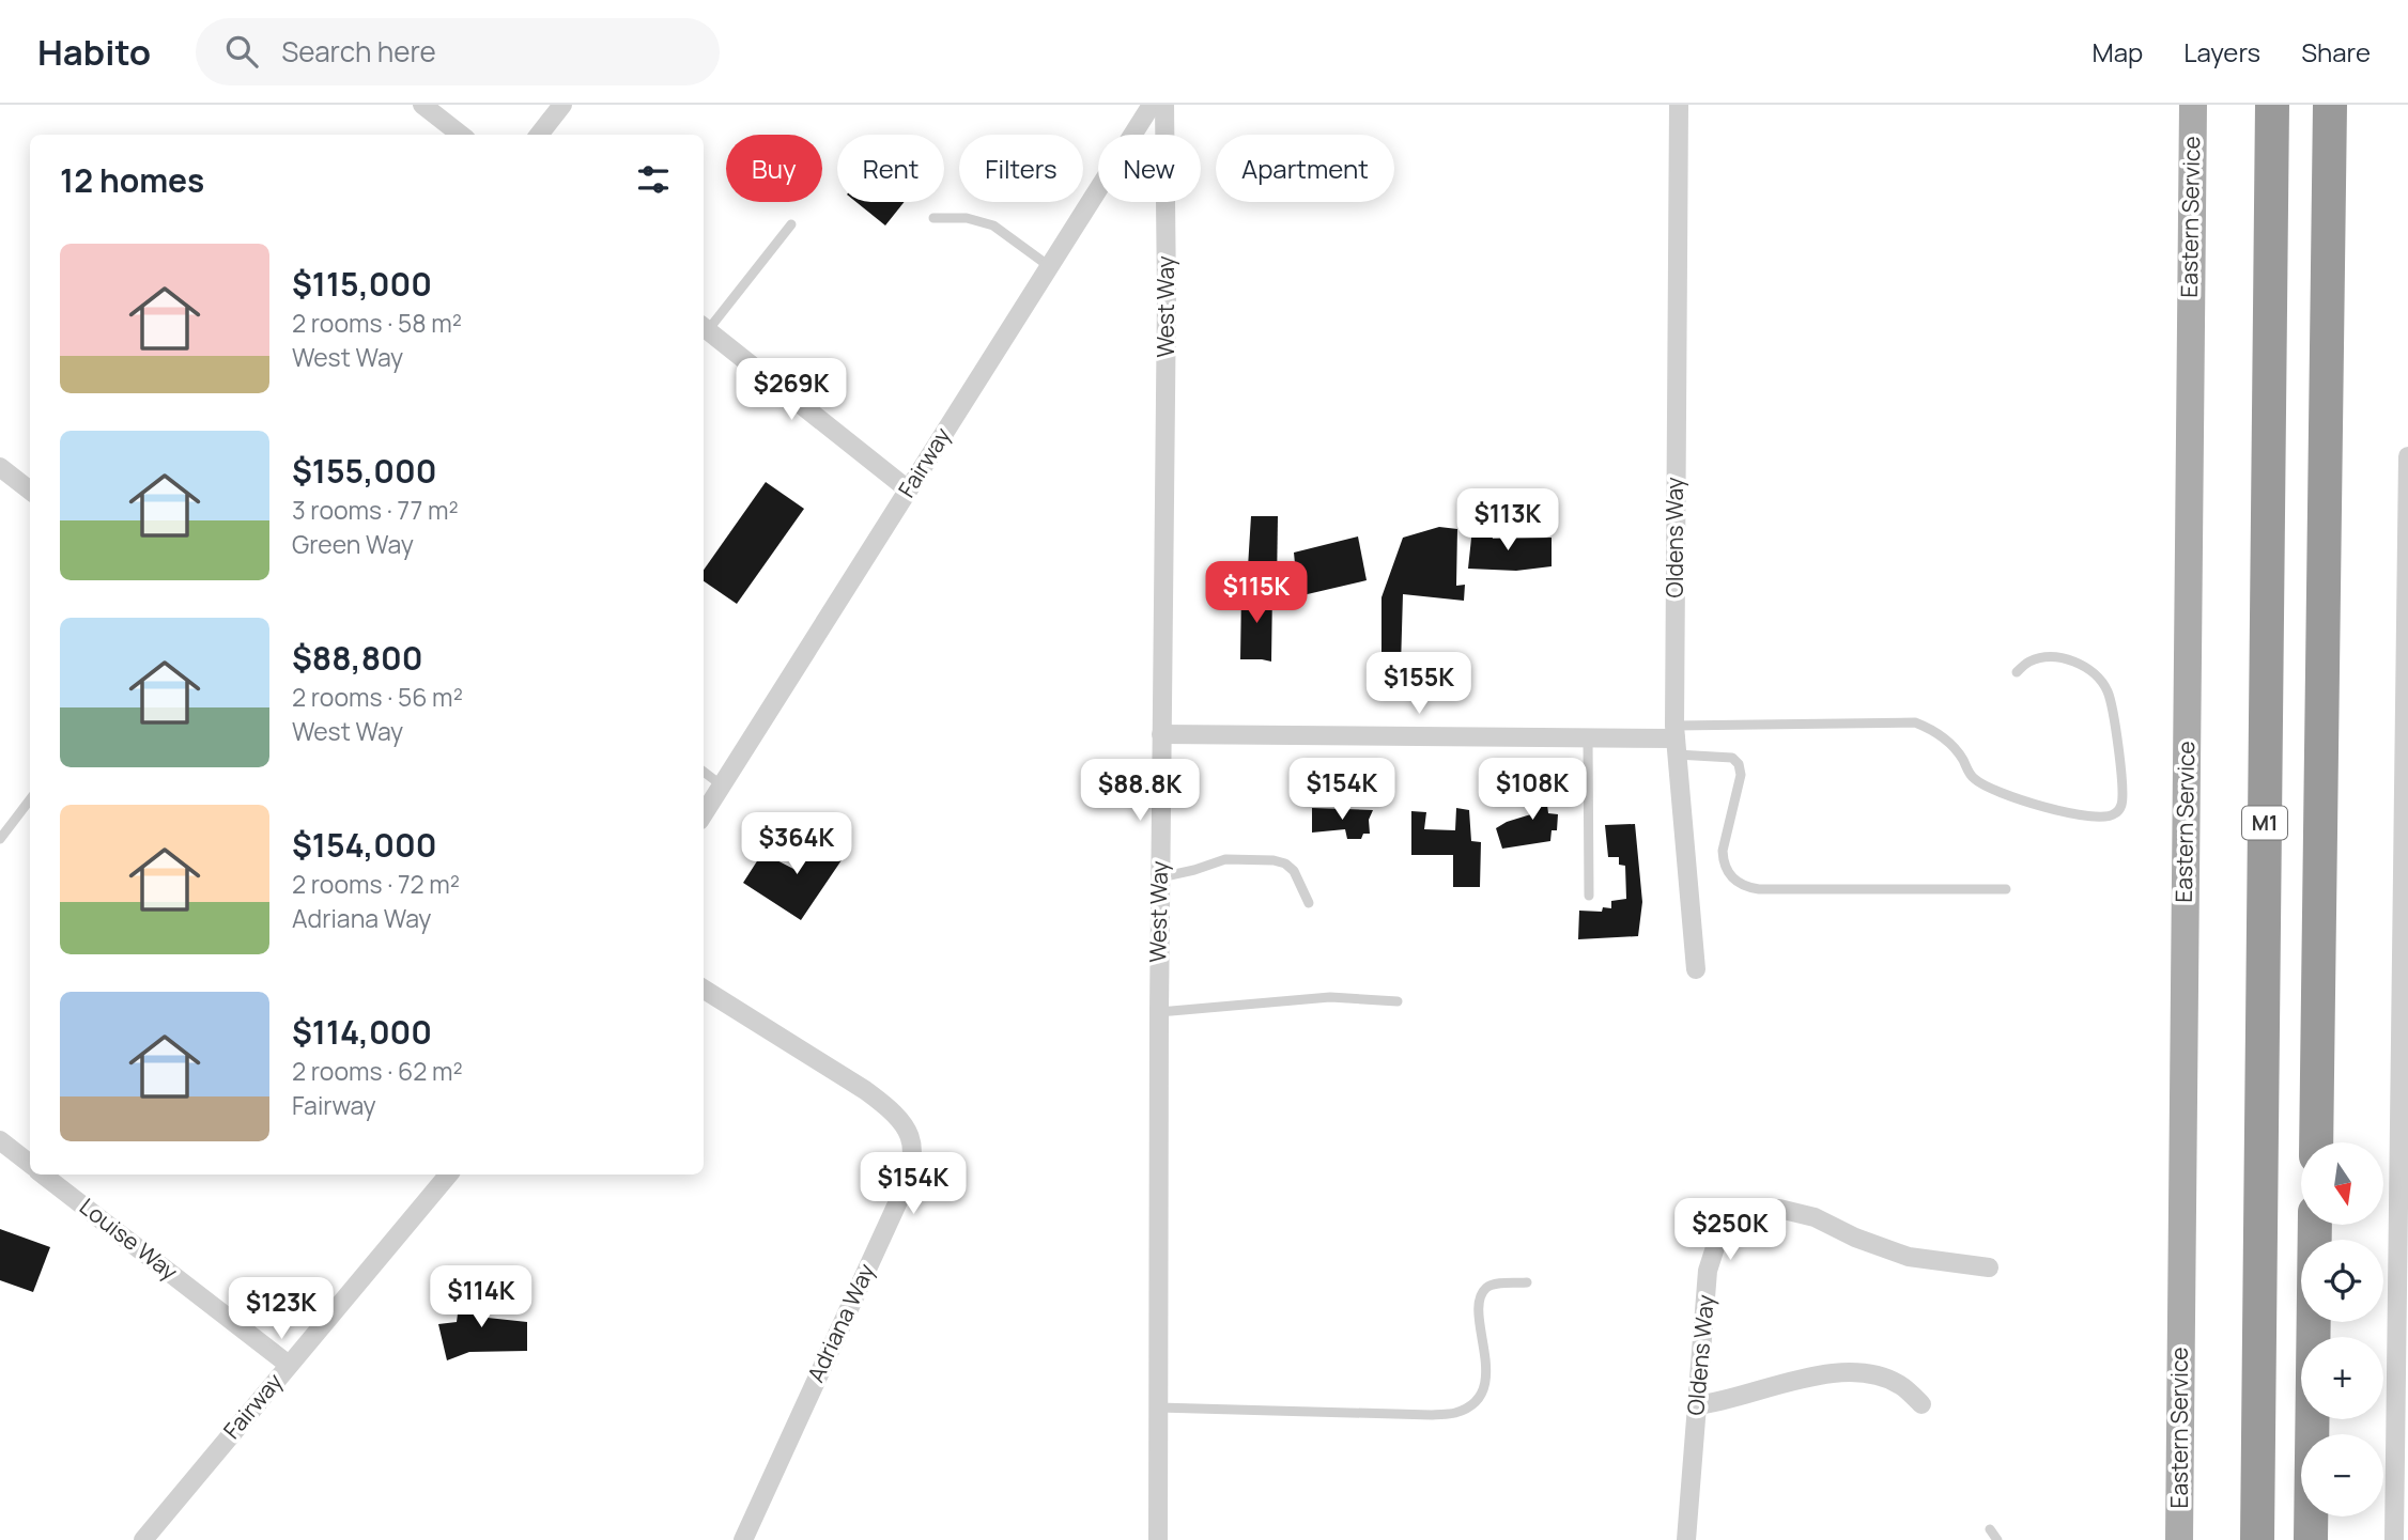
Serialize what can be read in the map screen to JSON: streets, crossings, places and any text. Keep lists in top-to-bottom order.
{
  "streets": {
    "highway": ["M1"],
    "main road": ["Eastern Service"],
    "street": [
      "West Way",
      "Fairway",
      "Oldens Way",
      "Louise Way",
      "Adriana Way"
    ]
  },
  "crossings": [
    ["Fairway", "Louise Way"]
  ],
  "north": "bottom",
  "page": {
    "header": "Habito",
    "search": "Search here",
    "nav": ["Map", "Layers", "Share"],
    "chip": [
      "Buy",
      "Rent",
      "Filters",
      "New",
      "Apartment"
    ],
    "heading": "12 homes",
    "list": [
      {
        "name": "$115,000",
        "note": "2 rooms · 58 m² · West Way"
      },
      {
        "name": "$155,000",
        "note": "3 rooms · 77 m² · Green Way"
      },
      {
        "name": "$88,800",
        "note": "2 rooms · 56 m² · West Way"
      },
      {
        "name": "$154,000",
        "note": "2 rooms · 72 m² · Adriana Way"
      },
      {
        "name": "$114,000",
        "note": "2 rooms · 62 m² · Fairway"
      }
    ],
    "price": [
      "$269K",
      "$113K",
      "$115K",
      "$155K",
      "$154K",
      "$108K",
      "$88.8K",
      "$364K",
      "$154K",
      "$250K",
      "$114K",
      "$123K"
    ],
    "map_buttons": ["+", "−"]
  }
}
